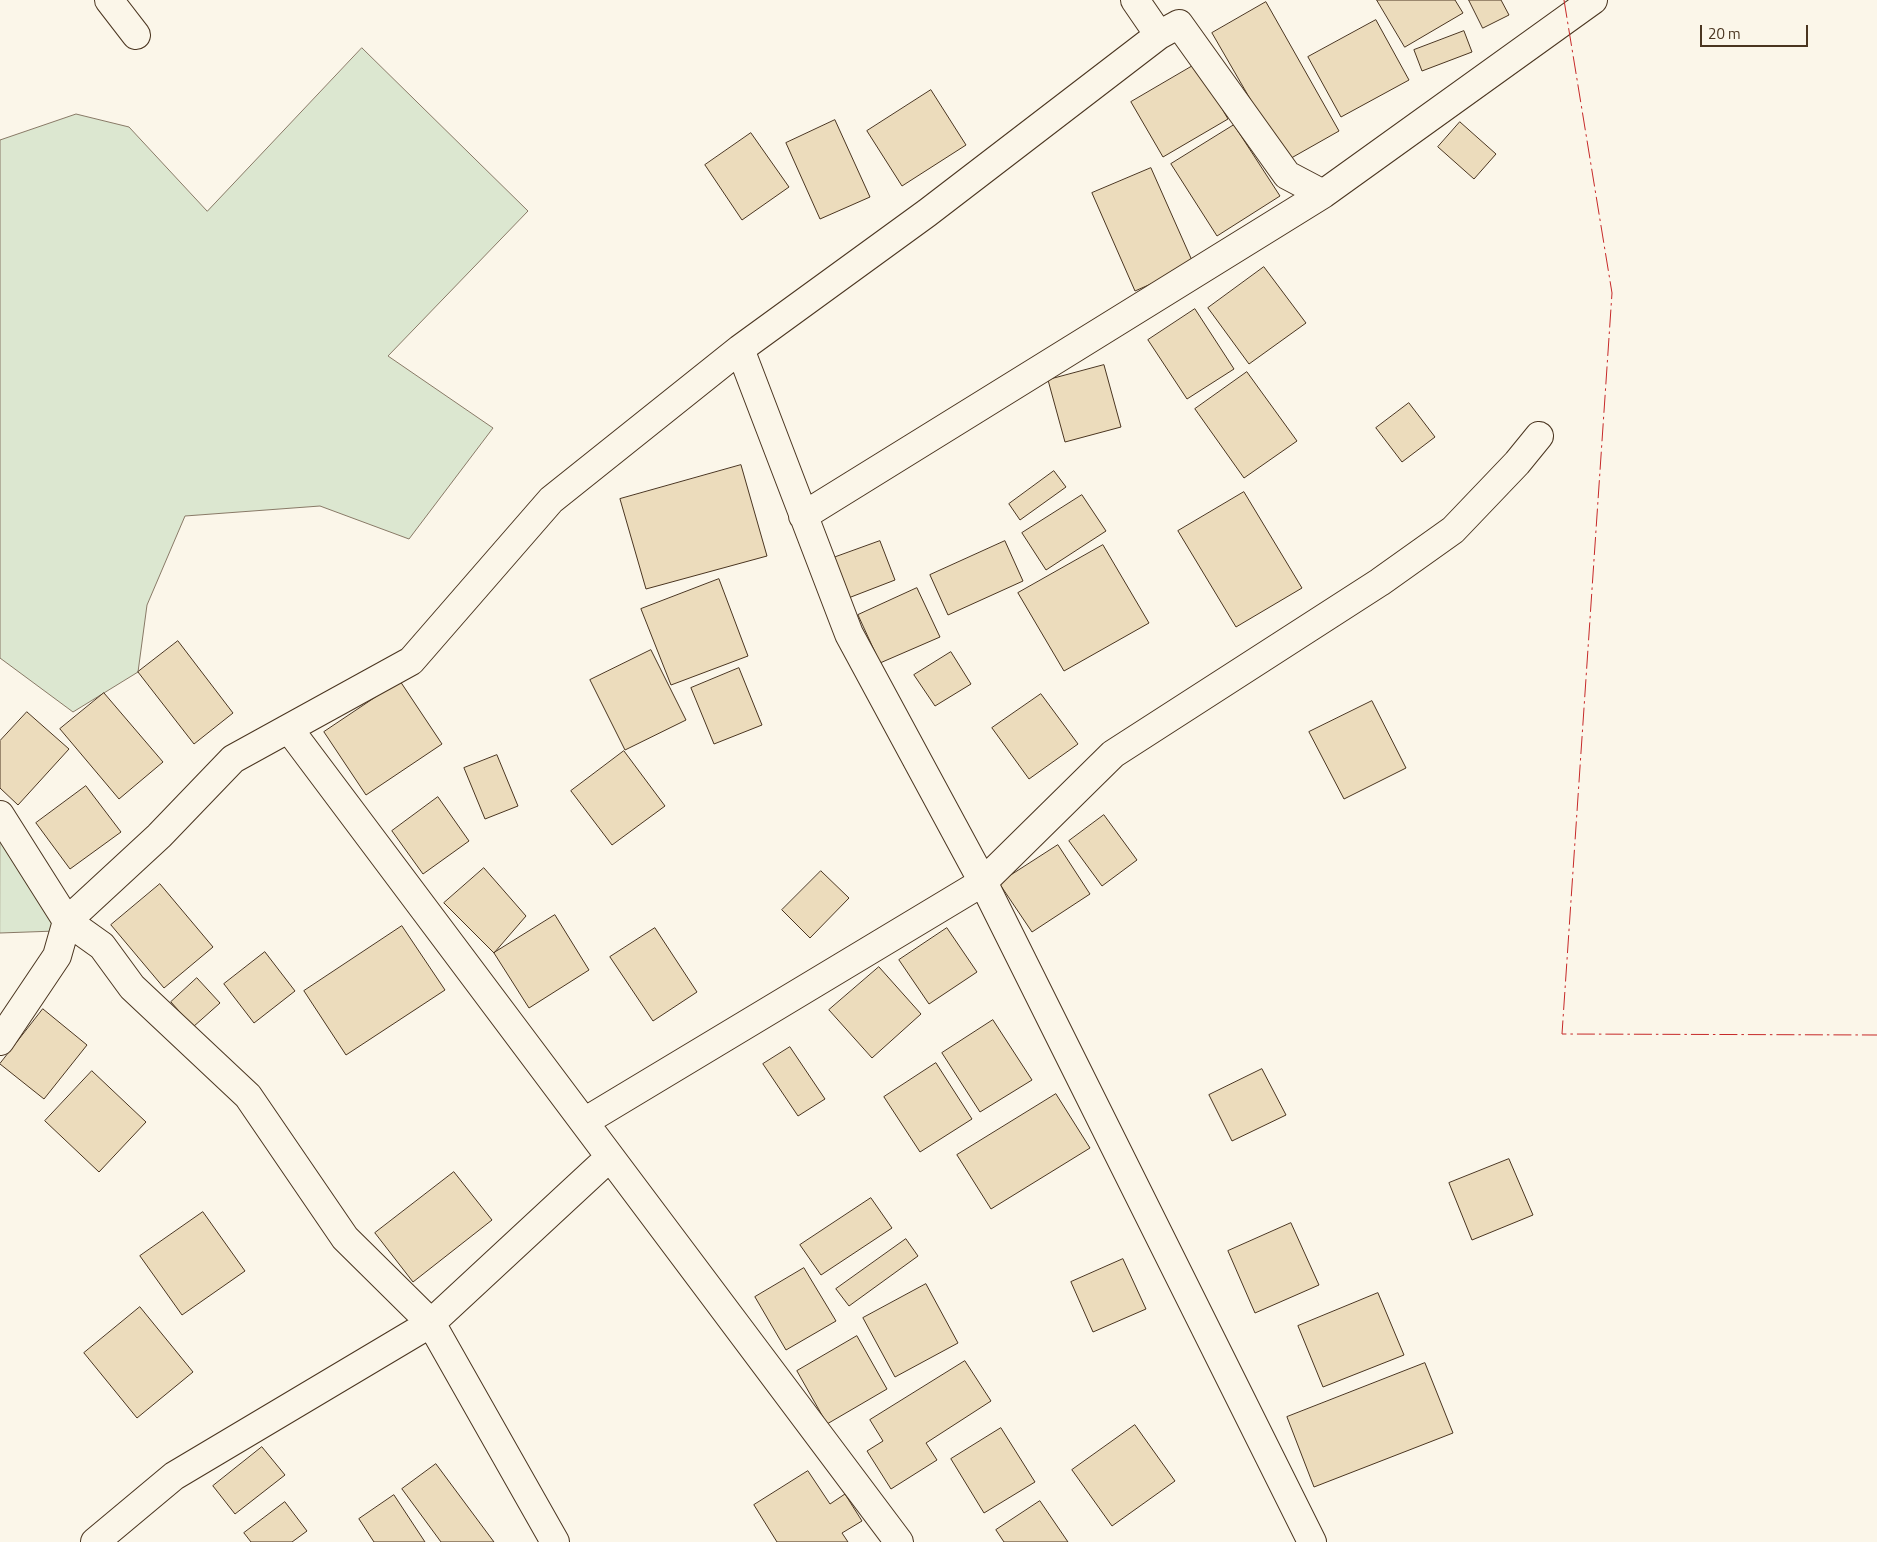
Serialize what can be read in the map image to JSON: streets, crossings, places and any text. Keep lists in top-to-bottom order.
{
  "scale_bar": "20 m"
}
